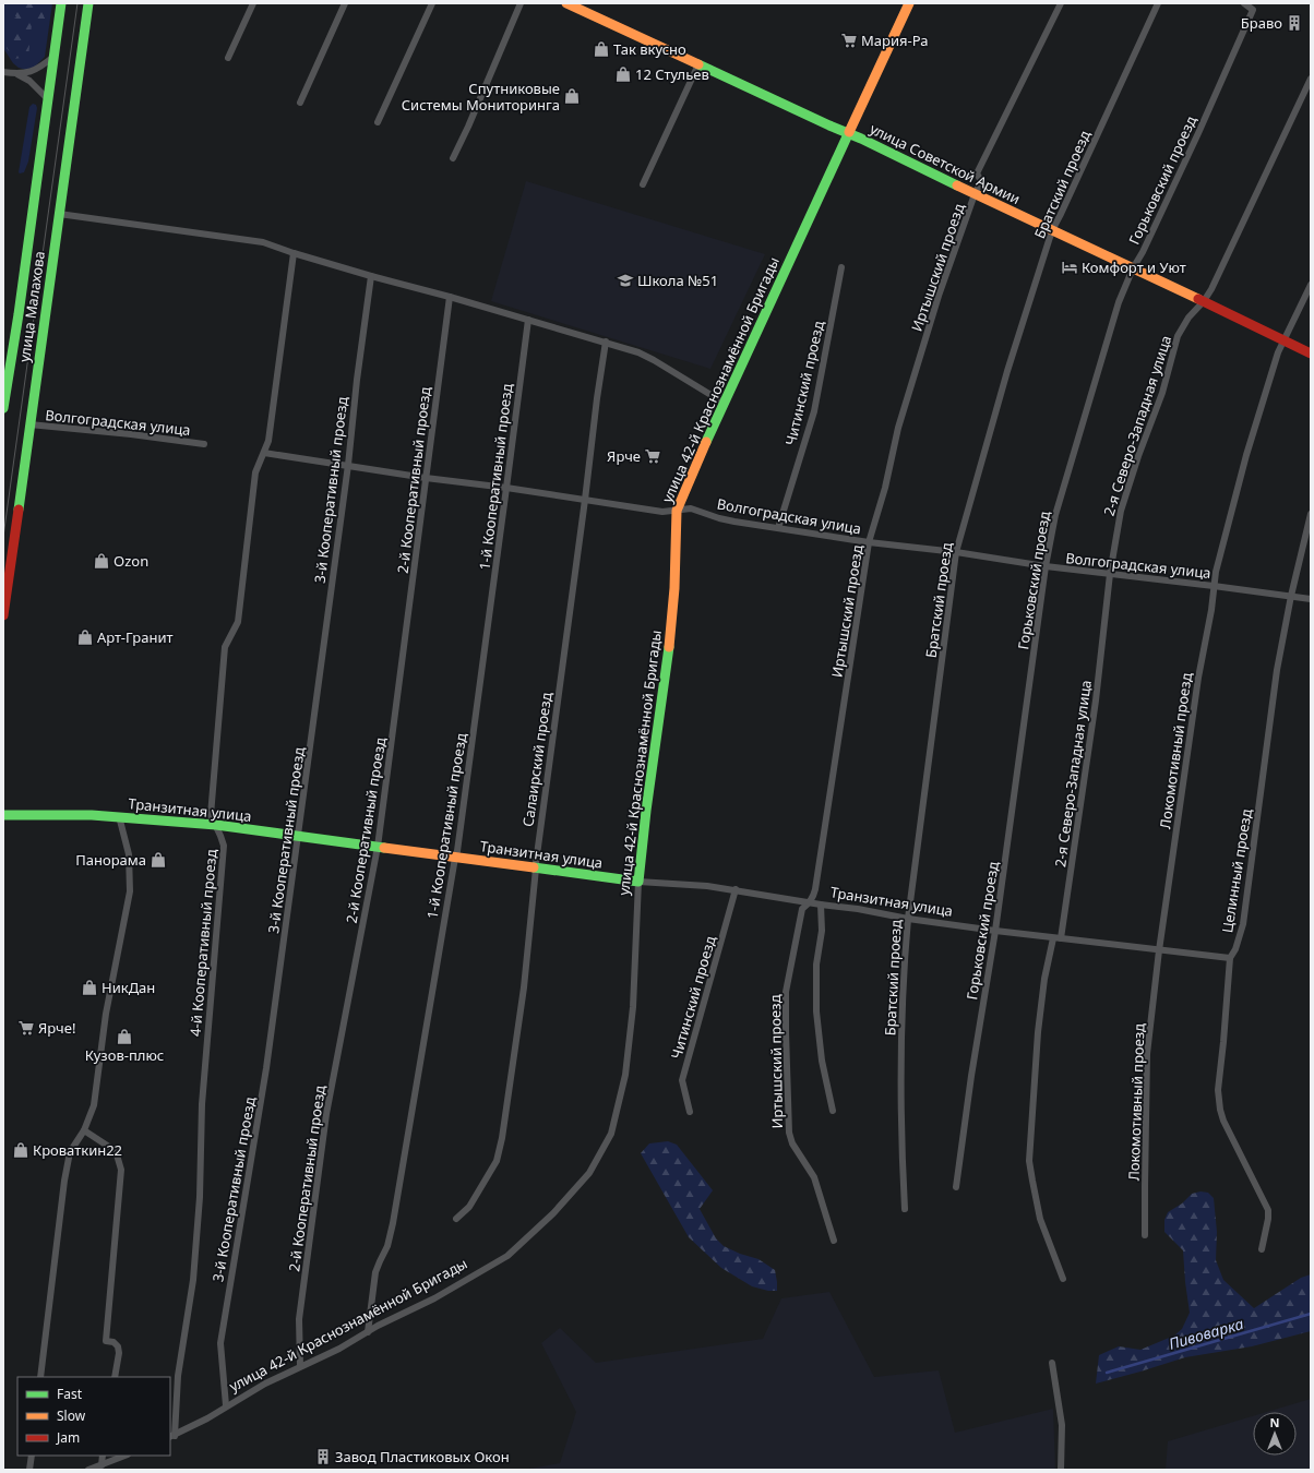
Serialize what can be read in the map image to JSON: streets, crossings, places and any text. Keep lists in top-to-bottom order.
{
  "streets": {
    "street": [
      "улица Советской Армии",
      "Горьковский проезд",
      "Братский проезд",
      "Иртышский проезд",
      "улица Малахова",
      "улица 42-й Краснознамённой Бригады",
      "Читинский проезд",
      "Волгоградская улица",
      "2-я Северо-Западная улица",
      "1-й Кооперативный проезд",
      "2-й Кооперативный проезд",
      "3-й Кооперативный проезд",
      "Локомотивный проезд",
      "Салаирский проезд",
      "Транзитная улица",
      "Целинный проезд",
      "4-й Кооперативный проезд"
    ]
  },
  "crossings": [
    ["улица Советской Армии", "Горьковский проезд"],
    ["улица Советской Армии", "Братский проезд"],
    ["улица Советской Армии", "Иртышский проезд"],
    ["улица Советской Армии", "улица 42-й Краснознамённой Бригады"],
    ["улица Советской Армии", "2-я Северо-Западная улица"],
    ["улица Советской Армии", "Локомотивный проезд"],
    ["Горьковский проезд", "Волгоградская улица"],
    ["Горьковский проезд", "Транзитная улица"],
    ["Братский проезд", "Волгоградская улица"],
    ["Братский проезд", "Транзитная улица"],
    ["Иртышский проезд", "Волгоградская улица"],
    ["Иртышский проезд", "Транзитная улица"],
    ["улица Малахова", "Волгоградская улица"],
    ["улица 42-й Краснознамённой Бригады", "Волгоградская улица"],
    ["улица 42-й Краснознамённой Бригады", "1-й Кооперативный проезд"],
    ["улица 42-й Краснознамённой Бригады", "2-й Кооперативный проезд"],
    ["улица 42-й Краснознамённой Бригады", "3-й Кооперативный проезд"],
    ["улица 42-й Краснознамённой Бригады", "Транзитная улица"],
    ["улица 42-й Краснознамённой Бригады", "4-й Кооперативный проезд"],
    ["Читинский проезд", "Волгоградская улица"],
    ["Читинский проезд", "Транзитная улица"],
    ["Волгоградская улица", "2-я Северо-Западная улица"],
    ["Волгоградская улица", "1-й Кооперативный проезд"],
    ["Волгоградская улица", "2-й Кооперативный проезд"],
    ["Волгоградская улица", "3-й Кооперативный проезд"],
    ["Волгоградская улица", "Локомотивный проезд"],
    ["Волгоградская улица", "Салаирский проезд"],
    ["Волгоградская улица", "Целинный проезд"],
    ["Волгоградская улица", "4-й Кооперативный проезд"],
    ["2-я Северо-Западная улица", "Транзитная улица"],
    ["1-й Кооперативный проезд", "Транзитная улица"],
    ["2-й Кооперативный проезд", "Транзитная улица"],
    ["3-й Кооперативный проезд", "Транзитная улица"],
    ["Локомотивный проезд", "Транзитная улица"],
    ["Салаирский проезд", "Транзитная улица"],
    ["Транзитная улица", "Целинный проезд"],
    ["Транзитная улица", "4-й Кооперативный проезд"]
  ],
  "water": ["Пивоварка"],
  "places": {
    "building": ["Браво", "Завод Пластиковых Окон"],
    "supermarket": ["Мария-Ра", "Ярче", "Ярче!"],
    "shop": [
      "Так вкусно",
      "12 Стульев",
      "Спутниковые Системы Мониторинга",
      "Ozon",
      "Арт-Гранит",
      "Панорама",
      "НикДан",
      "Кузов-плюс",
      "Кроваткин22"
    ],
    "hotel": ["Комфорт и Уют"],
    "school or university": ["Школа №51"]
  },
  "legend": ["Fast", "Slow", "Jam"],
  "north": "top"
}
